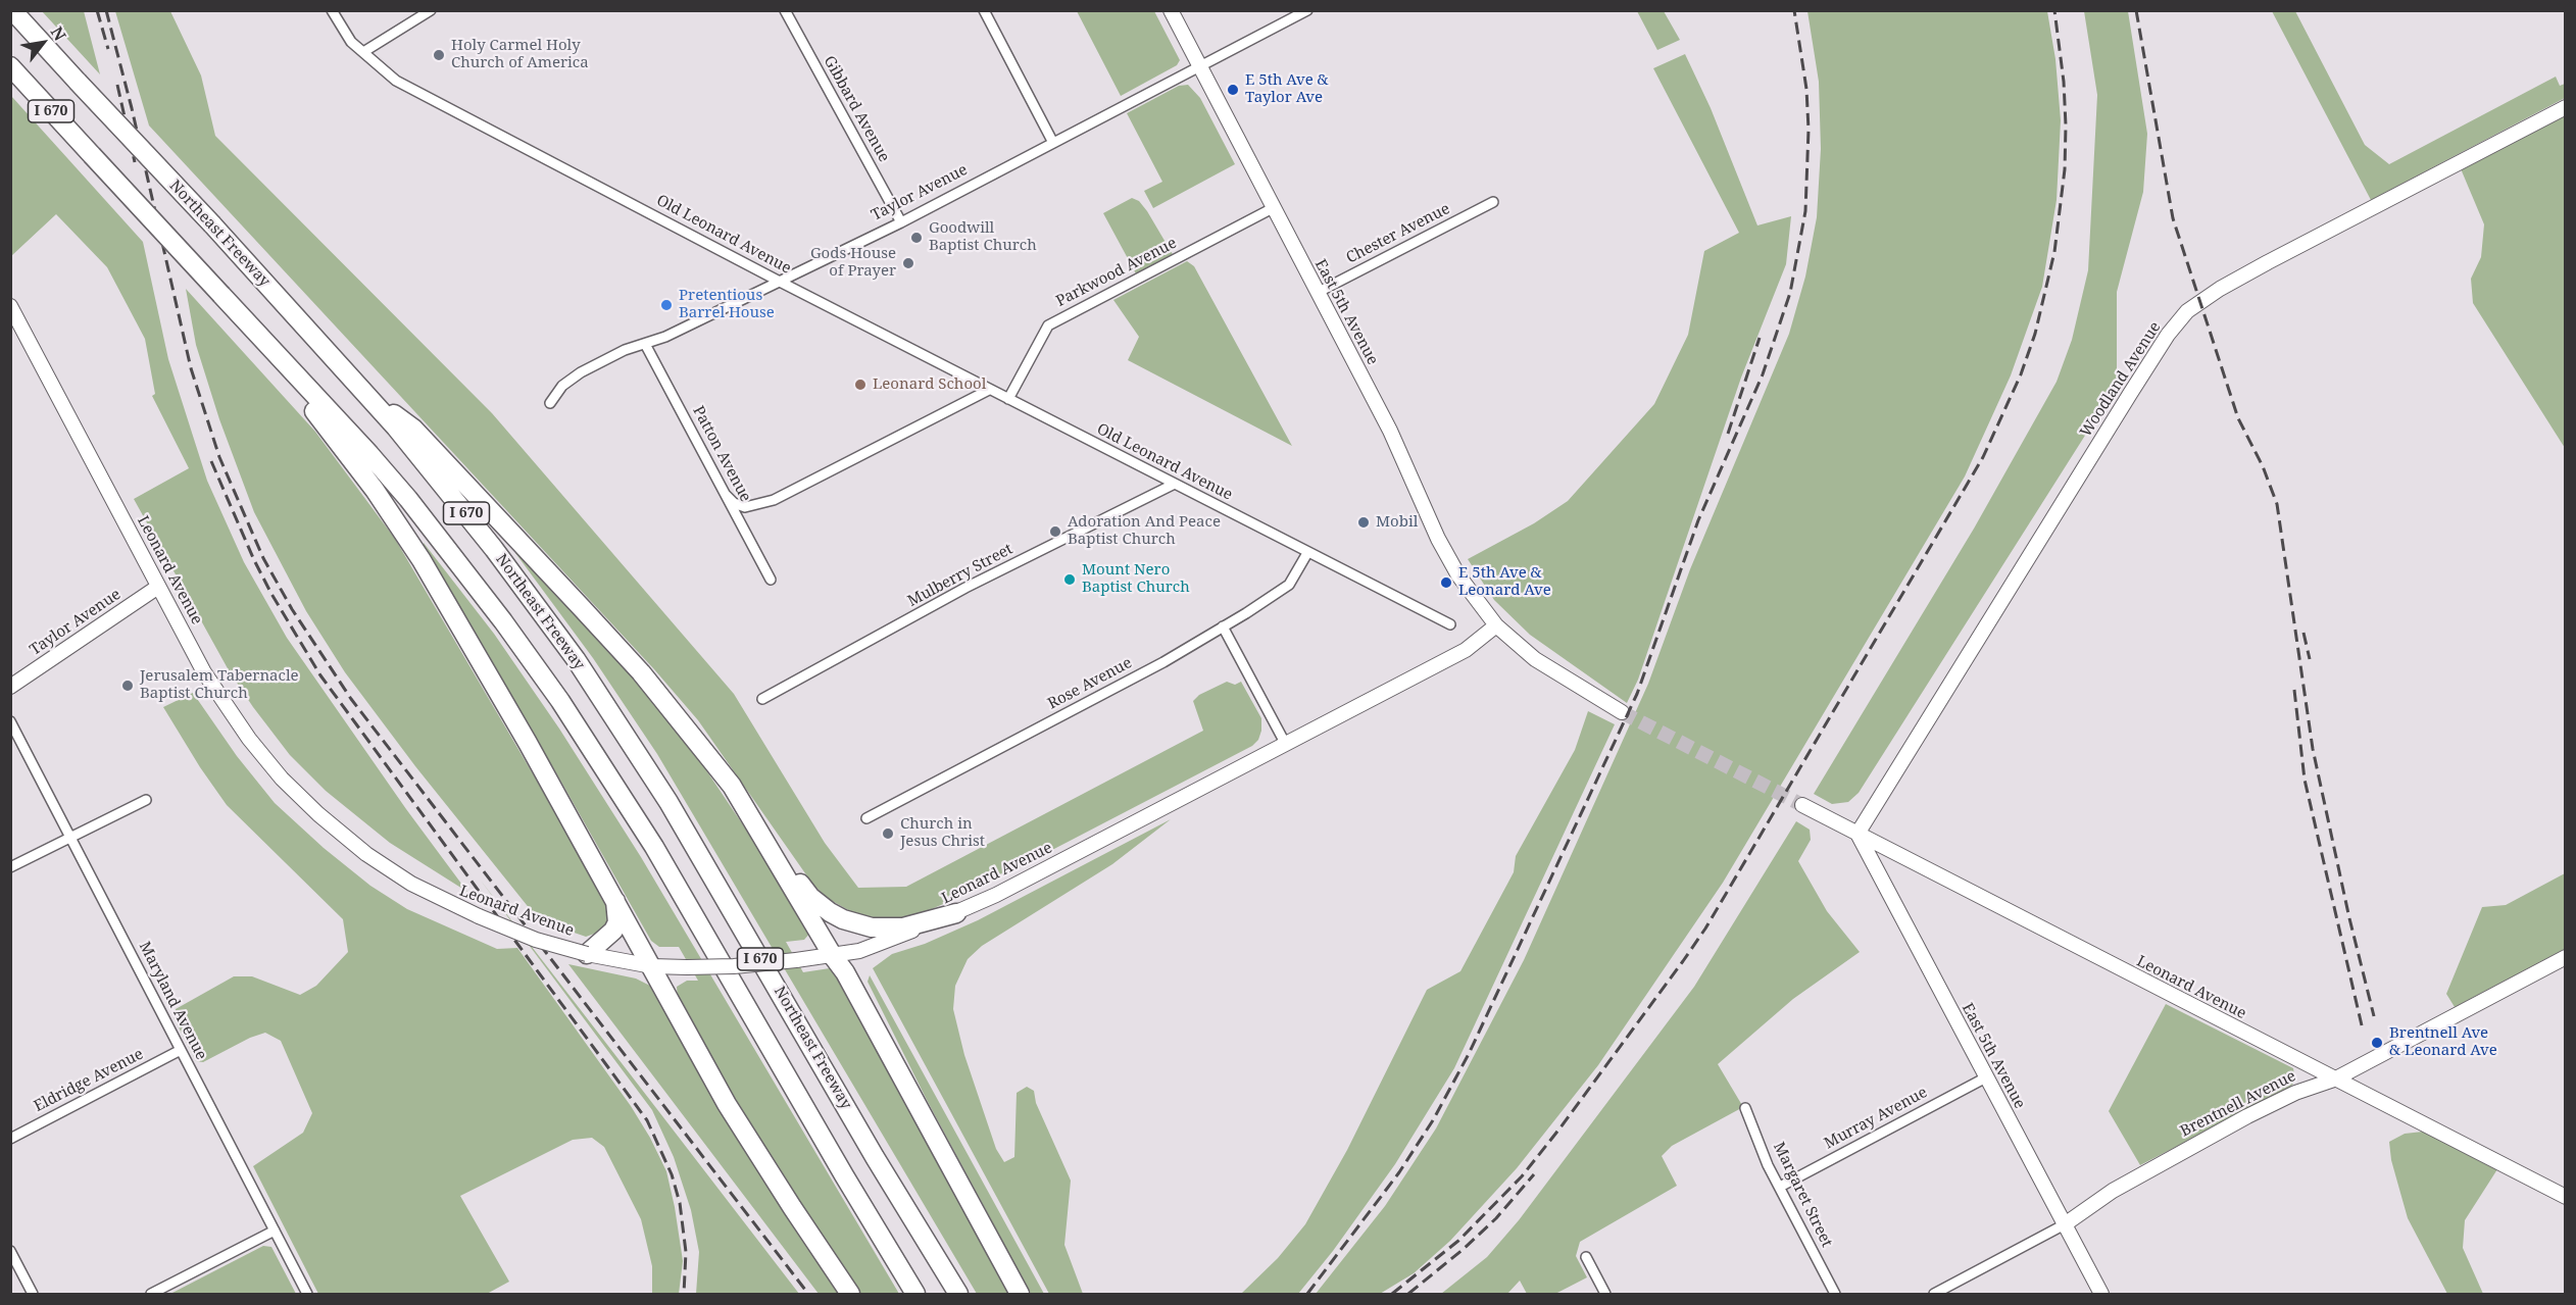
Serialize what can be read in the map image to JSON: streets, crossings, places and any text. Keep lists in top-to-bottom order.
{
  "streets": {
    "highway": ["I 670", "Northeast Freeway"],
    "main road": [
      "Taylor Avenue",
      "East 5th Avenue",
      "Woodland Avenue",
      "Leonard Avenue",
      "Brentnell Avenue"
    ],
    "street": [
      "Gibbard Avenue",
      "Chester Avenue",
      "Old Leonard Avenue",
      "Parkwood Avenue",
      "Patton Avenue",
      "Mulberry Street",
      "Rose Avenue",
      "Maryland Avenue",
      "Eldridge Avenue",
      "Murray Avenue",
      "Margaret Street"
    ]
  },
  "crossings": [
    ["Gibbard Avenue", "Taylor Avenue"],
    ["Taylor Avenue", "Old Leonard Avenue"],
    ["Taylor Avenue", "East 5th Avenue"],
    ["Taylor Avenue", "Patton Avenue"],
    ["Taylor Avenue", "Leonard Avenue"],
    ["Chester Avenue", "East 5th Avenue"],
    ["Old Leonard Avenue", "Parkwood Avenue"],
    ["Old Leonard Avenue", "Mulberry Street"],
    ["Old Leonard Avenue", "Rose Avenue"],
    ["Parkwood Avenue", "East 5th Avenue"],
    ["East 5th Avenue", "Woodland Avenue"],
    ["East 5th Avenue", "Leonard Avenue"],
    ["East 5th Avenue", "Brentnell Avenue"],
    ["East 5th Avenue", "Murray Avenue"],
    ["Woodland Avenue", "Leonard Avenue"],
    ["Leonard Avenue", "Brentnell Avenue"],
    ["Maryland Avenue", "Eldridge Avenue"],
    ["Murray Avenue", "Margaret Street"]
  ],
  "places": [
    "Holy Carmel Holy Church of America",
    "E 5th Ave & Taylor Ave",
    "Goodwill Baptist Church",
    "Gods House of Prayer",
    "Pretentious Barrel House",
    "Leonard School",
    "Mobil",
    "Adoration And Peace Baptist Church",
    "Mount Nero Baptist Church",
    "E 5th Ave & Leonard Ave",
    "Jerusalem Tabernacle Baptist Church",
    "Church in Jesus Christ",
    "Brentnell Ave & Leonard Ave"
  ],
  "north": "top right"
}
